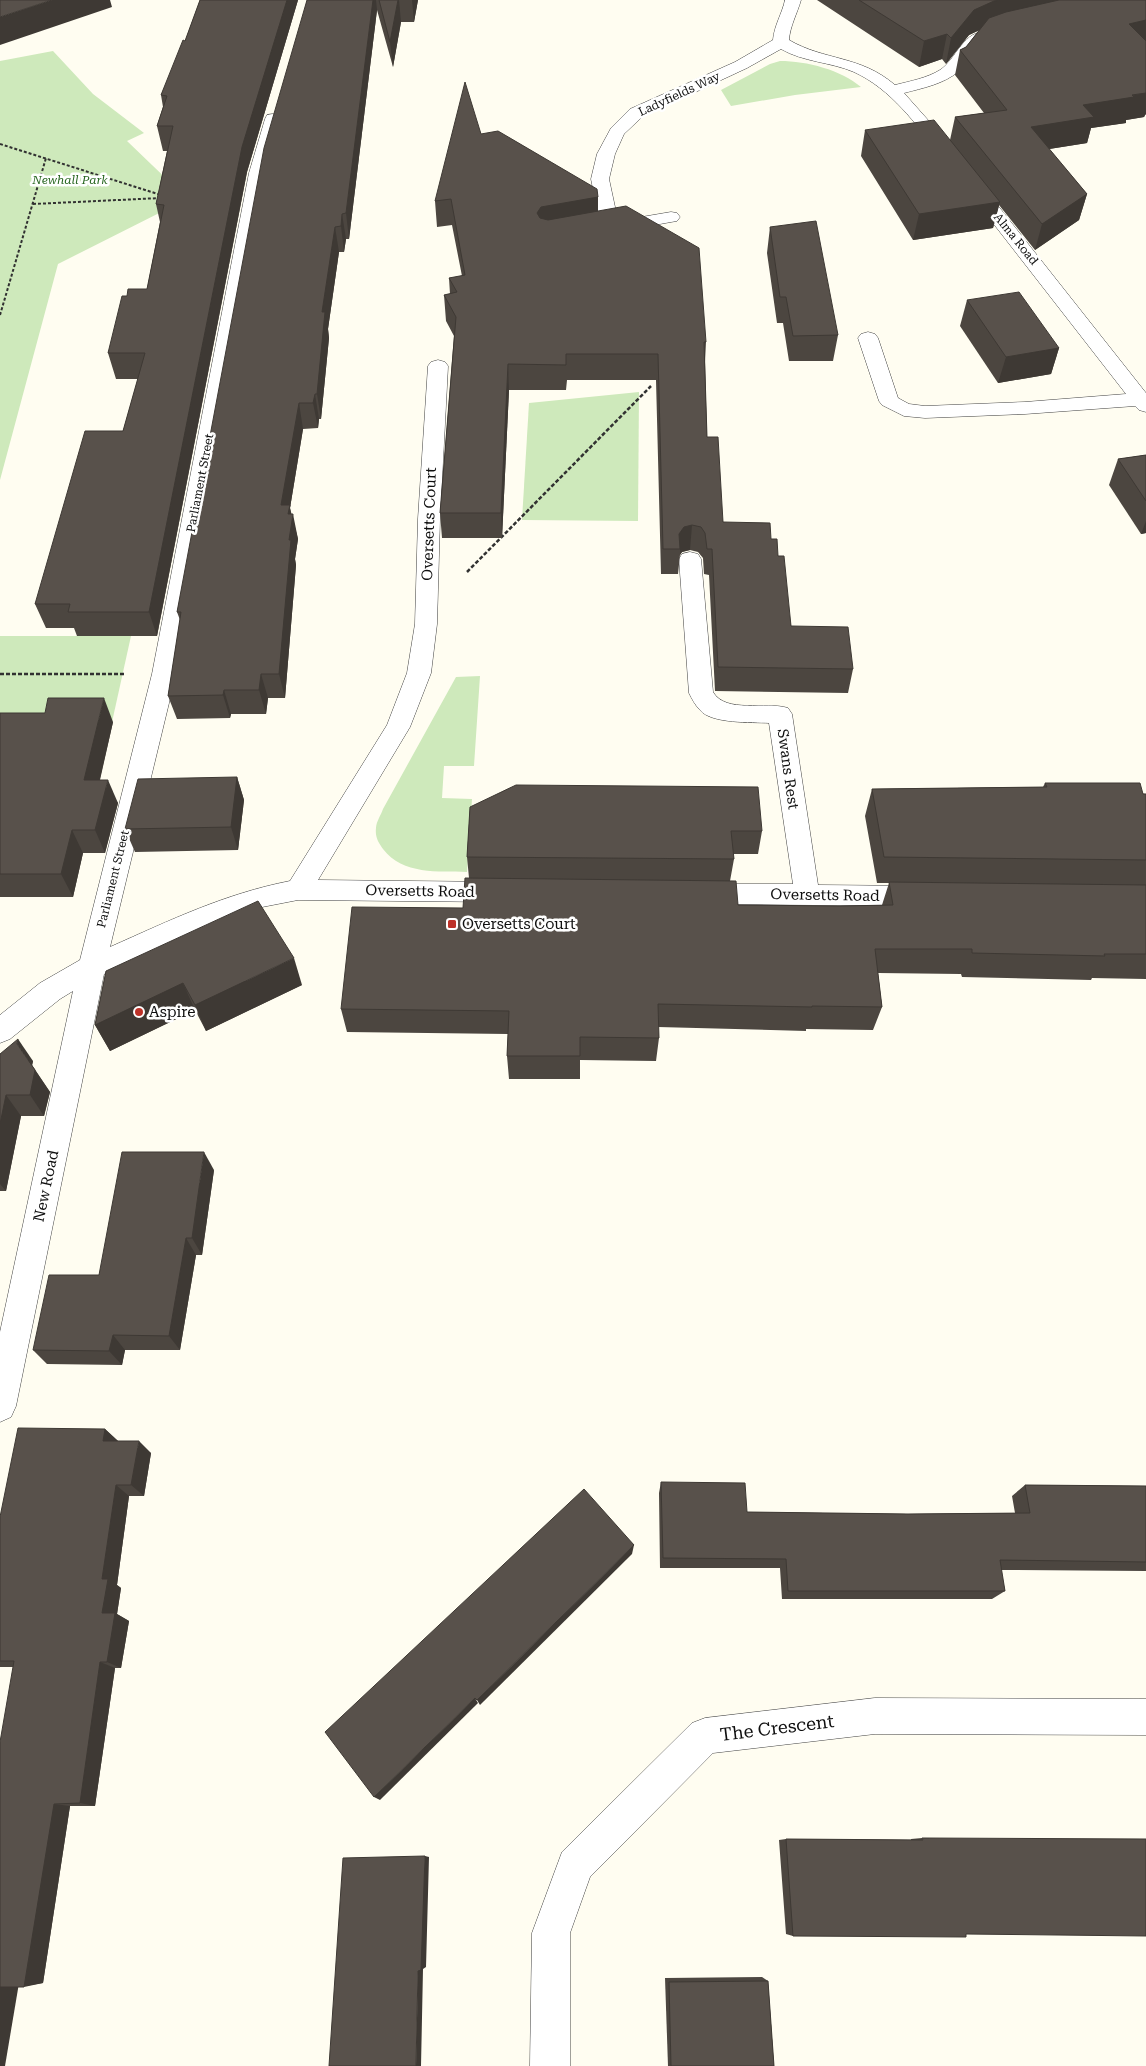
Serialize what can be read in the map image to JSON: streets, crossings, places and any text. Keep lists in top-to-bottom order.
{
  "streets": {
    "street": [
      "Ladyfields Way",
      "Alma Road",
      "Parliament Street",
      "Oversetts Court",
      "Swans Rest",
      "Oversetts Road",
      "New Road",
      "The Crescent"
    ]
  },
  "crossings": [
    ["Ladyfields Way", "Alma Road"],
    ["Parliament Street", "Oversetts Road"],
    ["Parliament Street", "New Road"],
    ["Oversetts Court", "Oversetts Road"],
    ["Swans Rest", "Oversetts Road"],
    ["Oversetts Road", "New Road"]
  ],
  "parks": ["Newhall Park"],
  "places": {
    "transit": ["Oversetts Court"],
    "other": ["Aspire"]
  }
}
